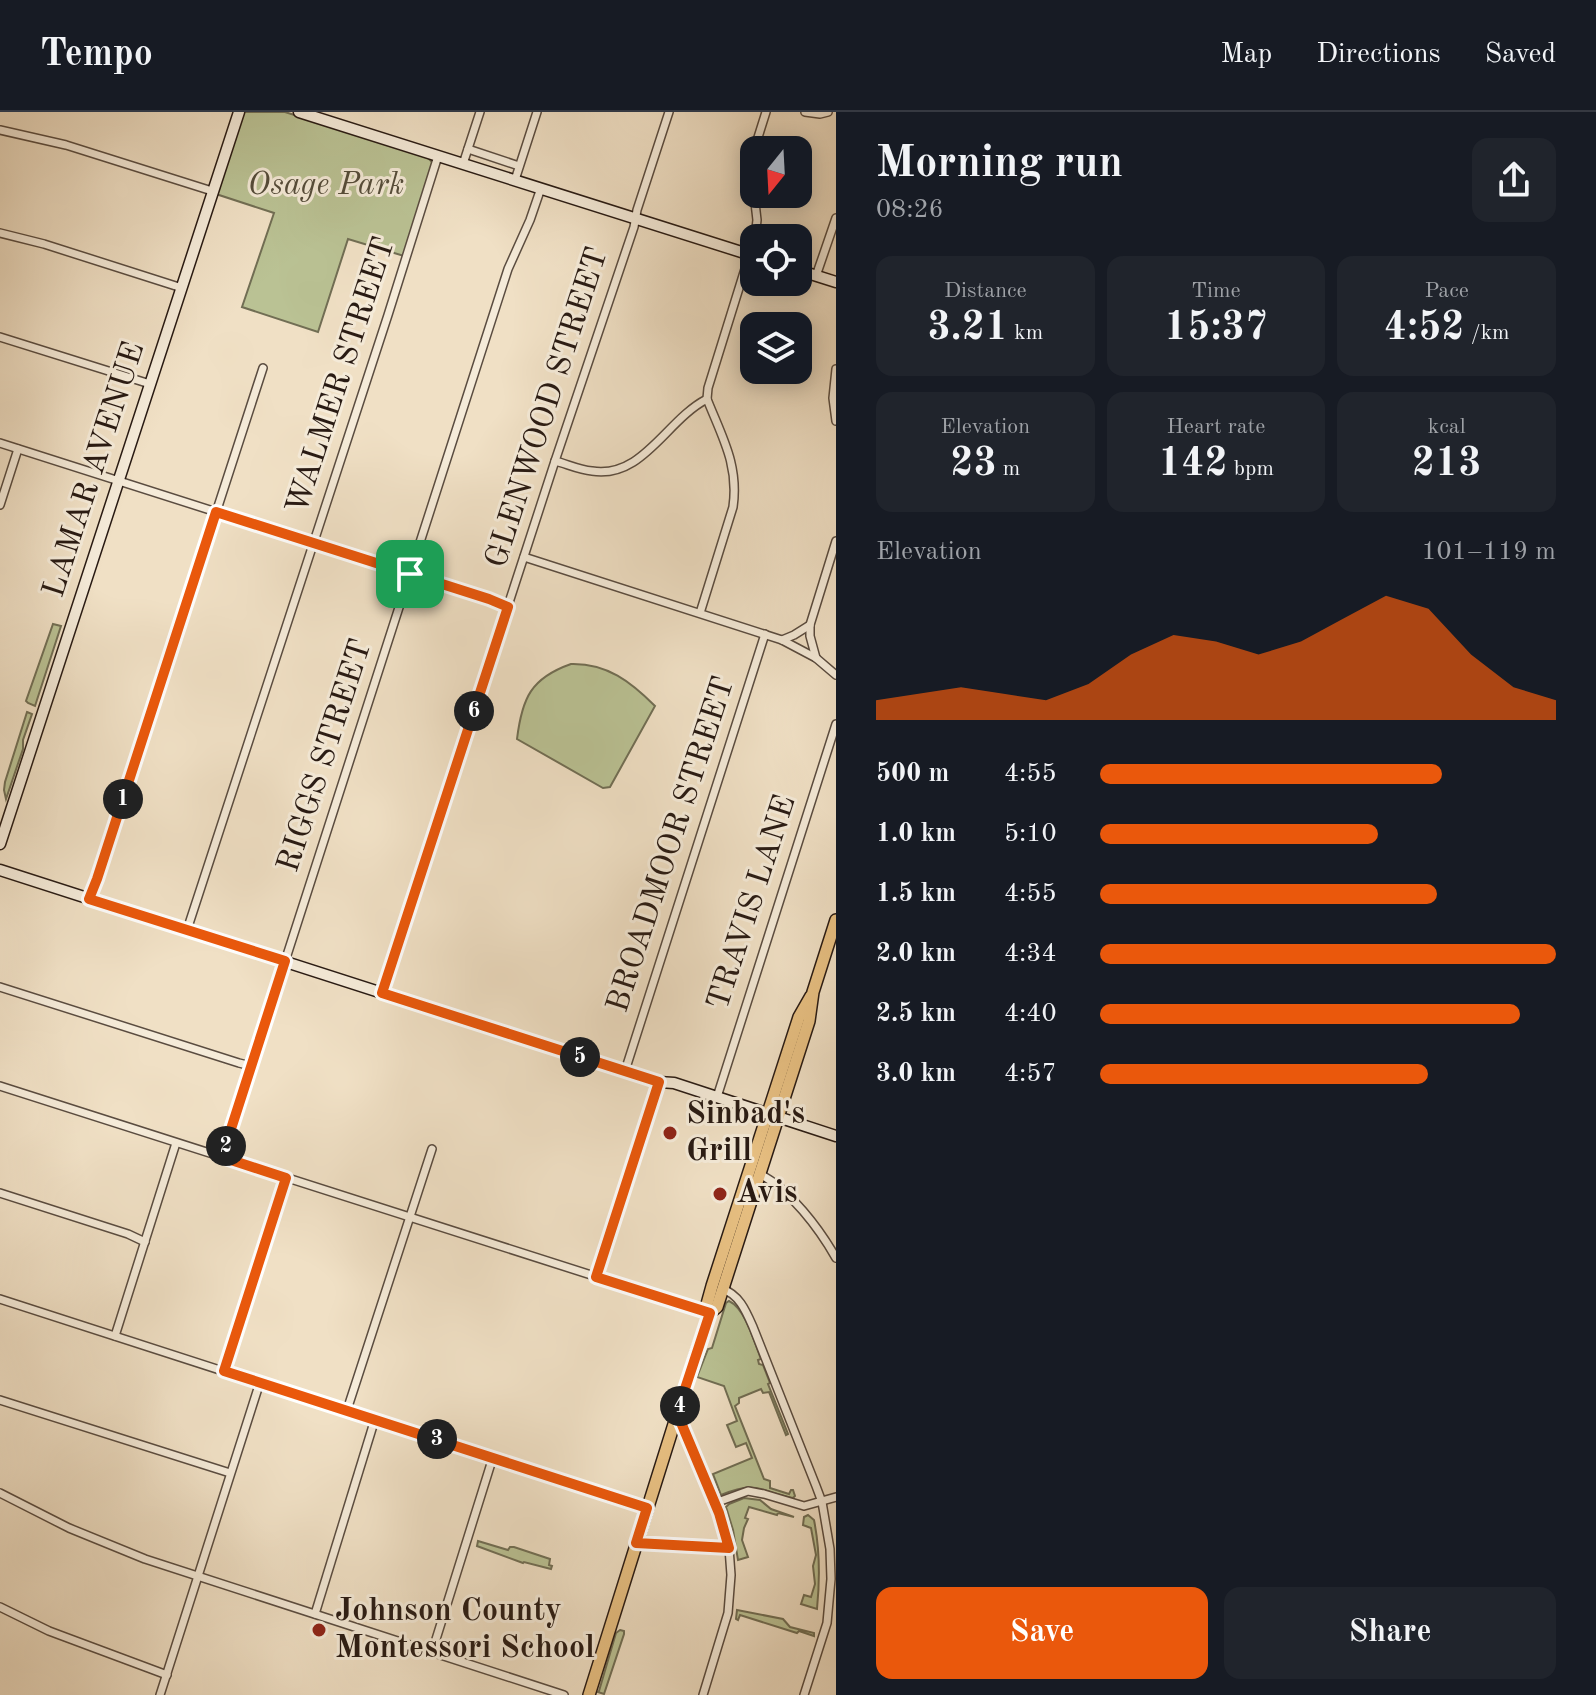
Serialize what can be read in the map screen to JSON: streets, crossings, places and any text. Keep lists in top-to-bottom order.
{
  "streets": {
    "street": [
      "WALMER STREET",
      "GLENWOOD STREET",
      "LAMAR AVENUE",
      "RIGGS STREET",
      "BROADMOOR STREET",
      "TRAVIS LANE"
    ]
  },
  "parks": ["Osage Park"],
  "places": ["Sinbad's Grill", "Avis", "Johnson County Montessori School"],
  "north": "bottom",
  "page": {
    "header": "Tempo",
    "nav": ["Map", "Directions", "Saved"],
    "heading": ["Morning run", "08:26"],
    "stats": [
      ["Distance", "3.21 km"],
      ["Time", "15:37"],
      ["Pace", "4:52 /km"],
      ["Elevation", "23 m"],
      ["Heart rate", "142 bpm"],
      ["kcal", "213"]
    ],
    "chart": ["Elevation", "101–119 m"],
    "pins": [
      "6",
      "1",
      "5",
      "2",
      "4",
      "3"
    ],
    "list": [
      {
        "name": "500 m",
        "note": "4:55"
      },
      {
        "name": "1.0 km",
        "note": "5:10"
      },
      {
        "name": "1.5 km",
        "note": "4:55"
      },
      {
        "name": "2.0 km",
        "note": "4:34"
      },
      {
        "name": "2.5 km",
        "note": "4:40"
      },
      {
        "name": "3.0 km",
        "note": "4:57"
      }
    ],
    "buttons": ["Save", "Share"]
  }
}
